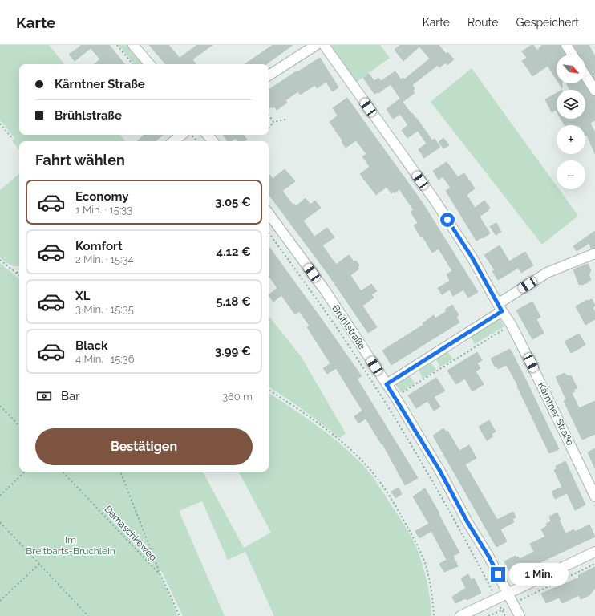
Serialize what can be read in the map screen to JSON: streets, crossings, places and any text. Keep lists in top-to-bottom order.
{
  "streets": {
    "street": ["Brühlstraße", "Kärntner Straße"],
    "path": ["Damaschkeweg"]
  },
  "parks": ["Im Breitbarts-Bruchlein"],
  "north": "bottom right",
  "page": {
    "header": "Karte",
    "nav": ["Karte", "Route", "Gespeichert"],
    "map_buttons": ["+", "−"],
    "banner": ["Kärntner Straße", "Brühlstraße"],
    "heading": "Fahrt wählen",
    "list": [
      {
        "name": "Economy",
        "note": "1 Min. · 15:33",
        "value": "3.05 €"
      },
      {
        "name": "Komfort",
        "note": "2 Min. · 15:34",
        "value": "4.12 €"
      },
      {
        "name": "XL",
        "note": "3 Min. · 15:35",
        "value": "5.18 €"
      },
      {
        "name": "Black",
        "note": "4 Min. · 15:36",
        "value": "3.99 €"
      }
    ],
    "pay": ["Bar", "380 m"],
    "buttons": "Bestätigen",
    "bubble": "1 Min."
  }
}
